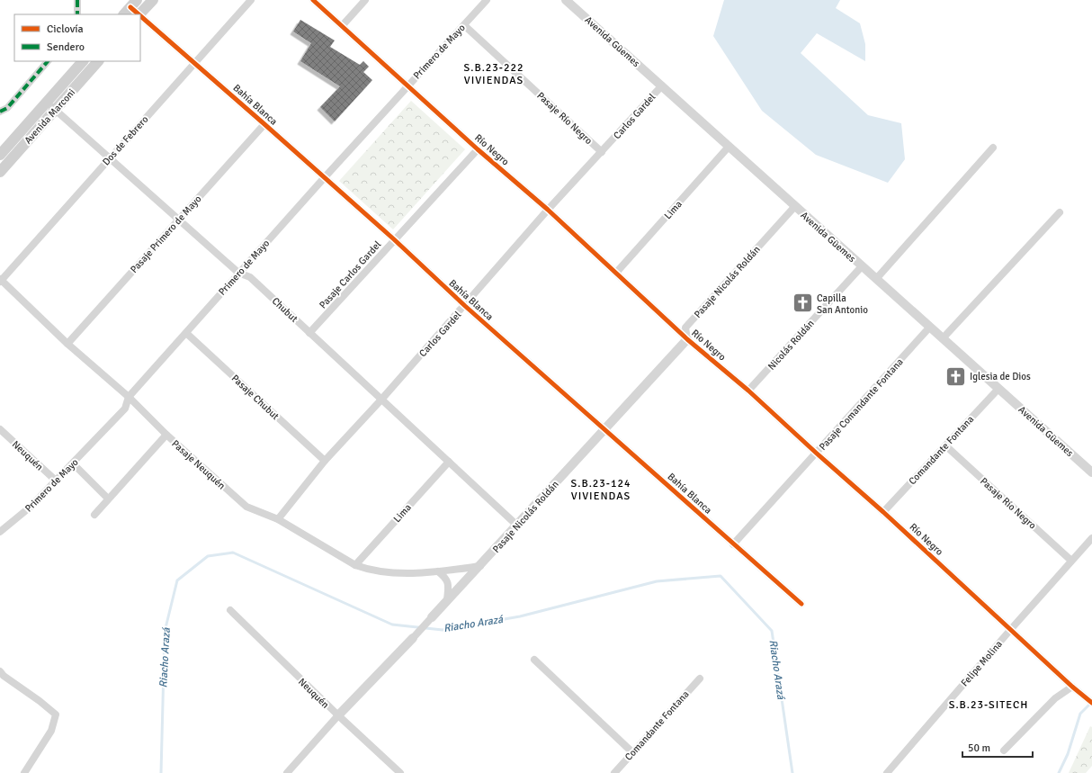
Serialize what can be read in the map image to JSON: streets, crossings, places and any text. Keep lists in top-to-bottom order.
{
  "streets": {
    "main road": ["Avenida Marconi"],
    "street": [
      "Avenida Güemes",
      "Primero de Mayo",
      "Bahía Blanca",
      "Carlos Gardel",
      "Pasaje Río Negro",
      "Dos de Febrero",
      "Río Negro",
      "Lima",
      "Pasaje Primero de Mayo",
      "Pasaje Carlos Gardel",
      "Pasaje Nicolás Roldán",
      "Chubut",
      "Nicolás Roldán",
      "Pasaje Chubut",
      "Pasaje Comandante Fontana",
      "Comandante Fontana",
      "Neuquén",
      "Pasaje Neuquén",
      "Felipe Molina"
    ]
  },
  "crossings": [
    ["Avenida Güemes", "Carlos Gardel"],
    ["Avenida Güemes", "Lima"],
    ["Avenida Güemes", "Pasaje Nicolás Roldán"],
    ["Avenida Güemes", "Nicolás Roldán"],
    ["Avenida Güemes", "Pasaje Comandante Fontana"],
    ["Avenida Güemes", "Comandante Fontana"],
    ["Primero de Mayo", "Bahía Blanca"],
    ["Primero de Mayo", "Pasaje Río Negro"],
    ["Primero de Mayo", "Río Negro"],
    ["Primero de Mayo", "Chubut"],
    ["Primero de Mayo", "Pasaje Chubut"],
    ["Primero de Mayo", "Neuquén"],
    ["Primero de Mayo", "Pasaje Neuquén"],
    ["Bahía Blanca", "Carlos Gardel"],
    ["Bahía Blanca", "Dos de Febrero"],
    ["Bahía Blanca", "Pasaje Primero de Mayo"],
    ["Bahía Blanca", "Pasaje Carlos Gardel"],
    ["Bahía Blanca", "Pasaje Nicolás Roldán"],
    ["Bahía Blanca", "Pasaje Comandante Fontana"],
    ["Avenida Marconi", "Chubut"],
    ["Carlos Gardel", "Pasaje Río Negro"],
    ["Carlos Gardel", "Río Negro"],
    ["Carlos Gardel", "Chubut"],
    ["Carlos Gardel", "Pasaje Chubut"],
    ["Carlos Gardel", "Pasaje Neuquén"],
    ["Pasaje Río Negro", "Comandante Fontana"],
    ["Pasaje Río Negro", "Felipe Molina"],
    ["Dos de Febrero", "Chubut"],
    ["Dos de Febrero", "Pasaje Neuquén"],
    ["Río Negro", "Lima"],
    ["Río Negro", "Pasaje Carlos Gardel"],
    ["Río Negro", "Pasaje Nicolás Roldán"],
    ["Río Negro", "Nicolás Roldán"],
    ["Río Negro", "Pasaje Comandante Fontana"],
    ["Río Negro", "Comandante Fontana"],
    ["Río Negro", "Felipe Molina"],
    ["Lima", "Chubut"],
    ["Lima", "Pasaje Neuquén"],
    ["Pasaje Primero de Mayo", "Chubut"],
    ["Pasaje Primero de Mayo", "Pasaje Neuquén"],
    ["Pasaje Carlos Gardel", "Chubut"],
    ["Pasaje Nicolás Roldán", "Chubut"],
    ["Pasaje Nicolás Roldán", "Neuquén"],
    ["Pasaje Nicolás Roldán", "Pasaje Neuquén"]
  ],
  "districts": ["S.B.23-222 VIVIENDAS", "S.B.23-124 VIVIENDAS", "S.B.23-SITECH"],
  "water": ["Riacho Arazá"],
  "places": {
    "church": ["Capilla San Antonio", "Iglesia de Dios"]
  },
  "legend": ["Ciclovía", "Sendero"],
  "scale_bar": "50 m"
}
